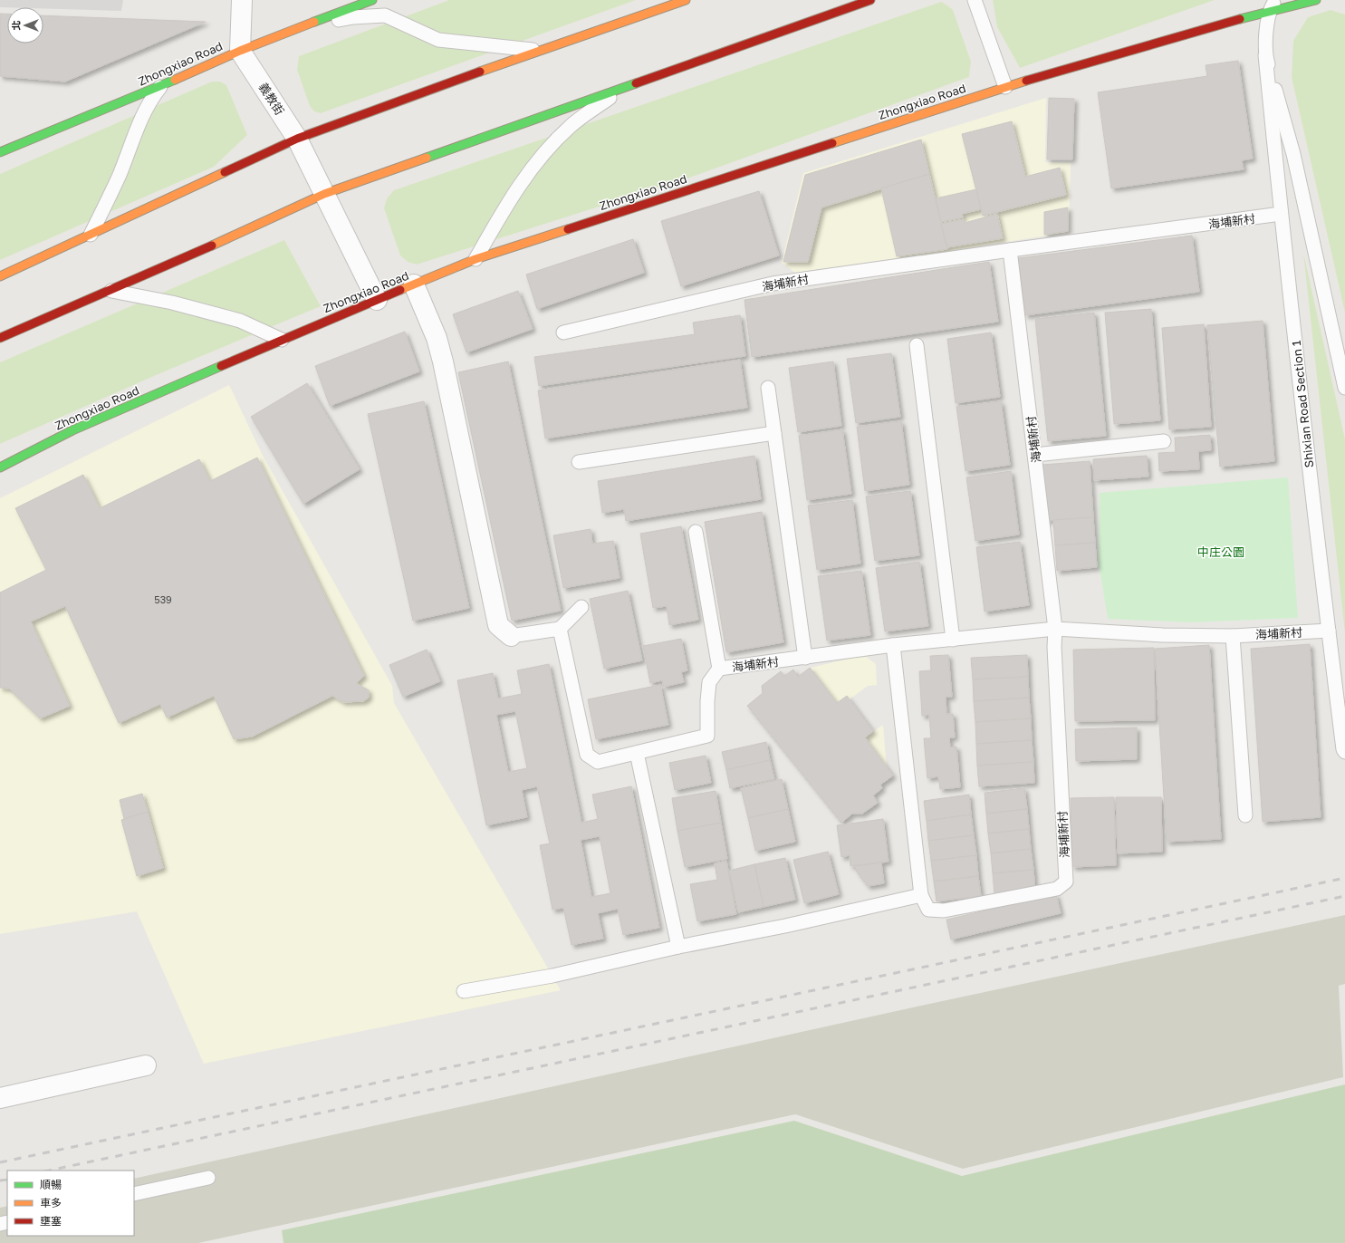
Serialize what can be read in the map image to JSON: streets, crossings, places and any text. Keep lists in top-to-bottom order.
{
  "streets": {
    "main road": ["Zhongxiao Road"],
    "street": ["義教街"],
    "lane": ["海埔新村", "Shixian Road Section 1"]
  },
  "crossings": [
    ["Zhongxiao Road", "義教街"],
    ["Zhongxiao Road", "Shixian Road Section 1"],
    ["海埔新村", "Shixian Road Section 1"]
  ],
  "parks": ["中庄公園"],
  "house_numbers": ["539"],
  "legend": ["順暢", "車多", "壅塞"],
  "north": "left"
}
